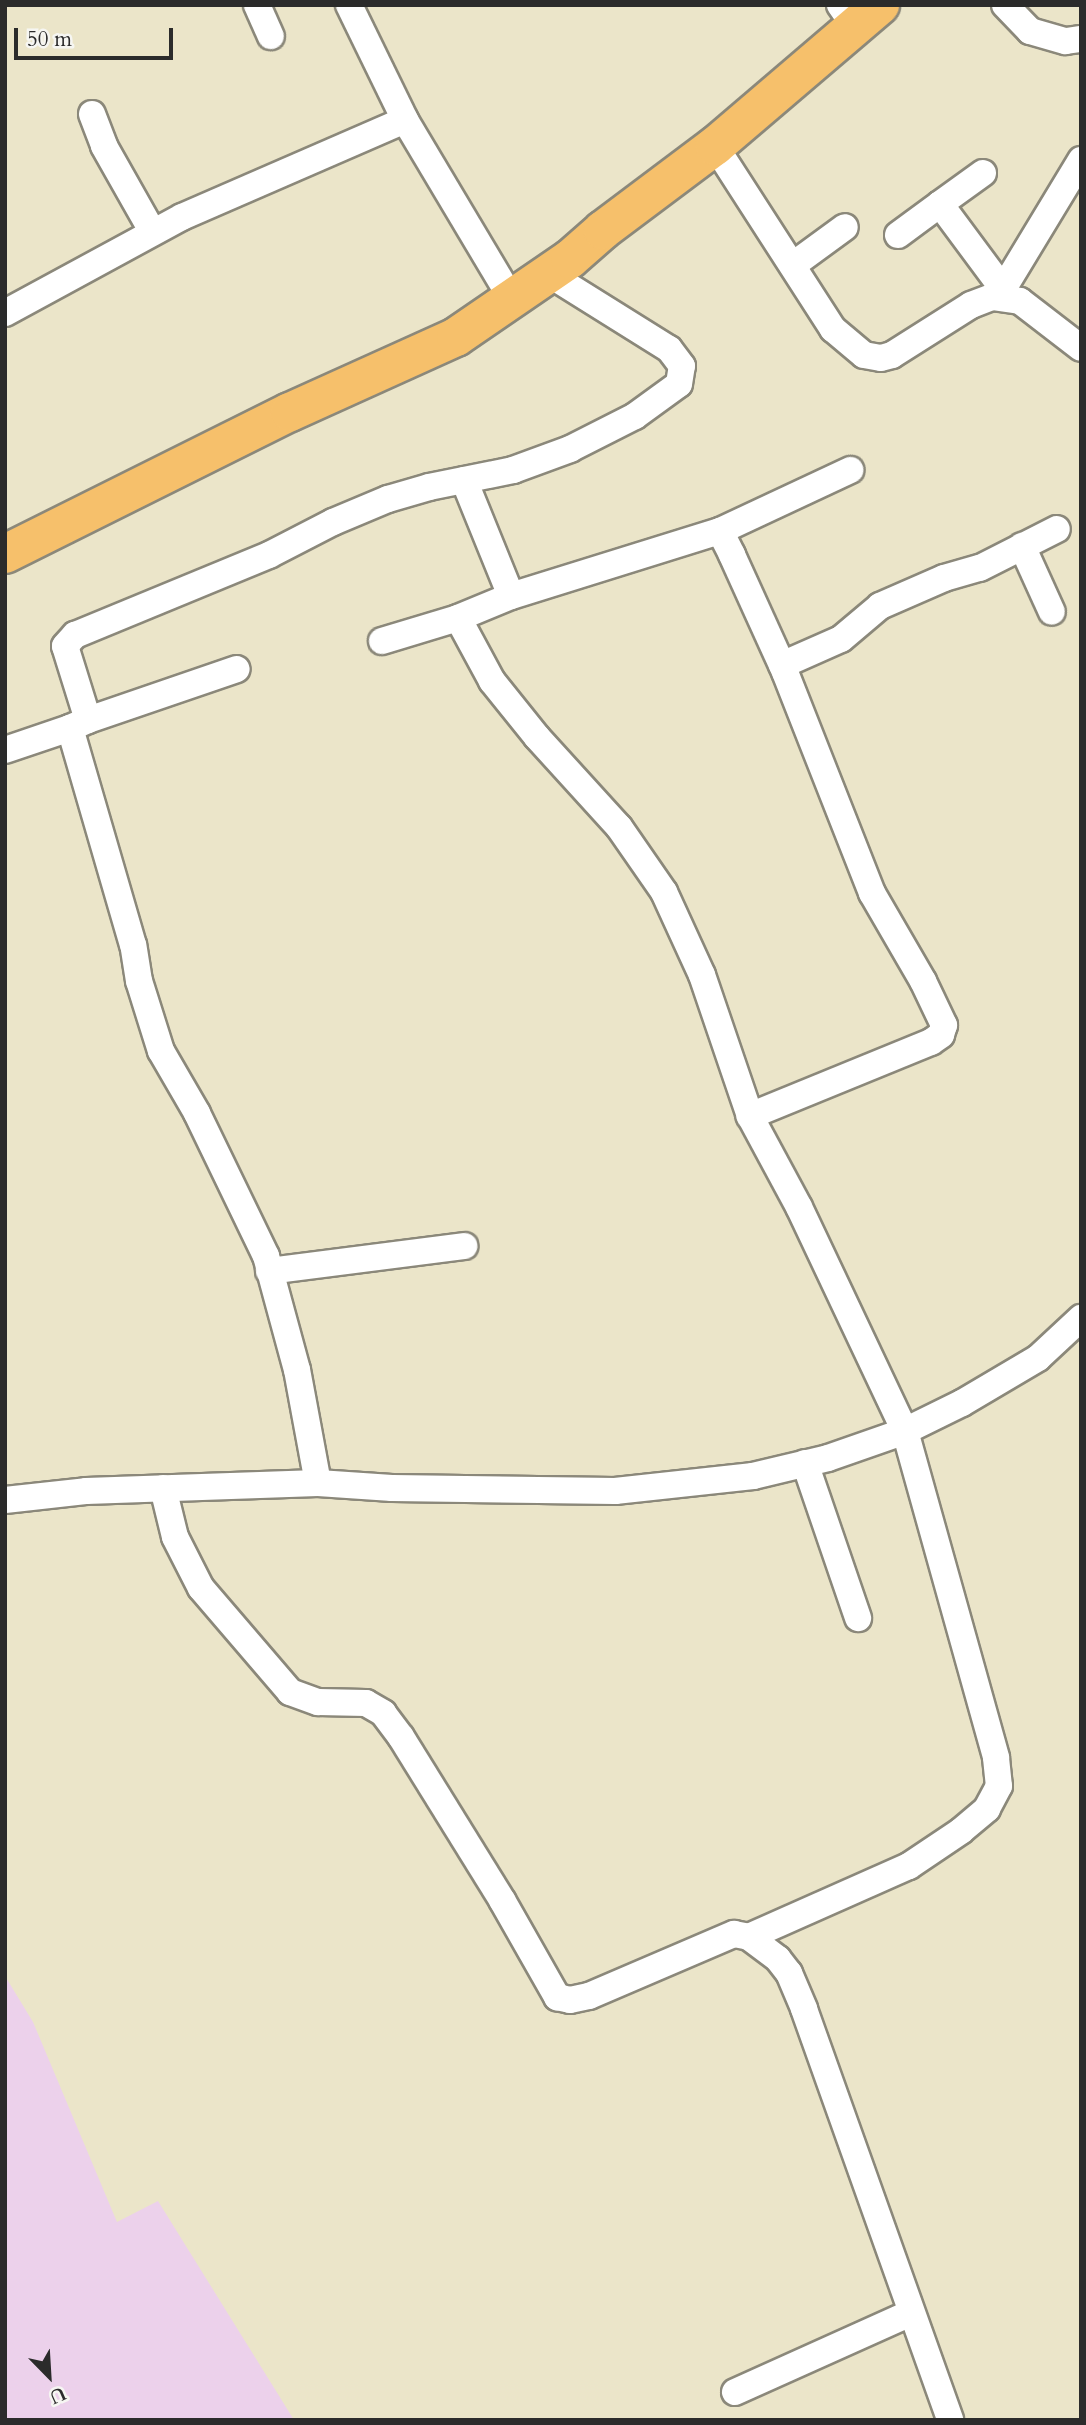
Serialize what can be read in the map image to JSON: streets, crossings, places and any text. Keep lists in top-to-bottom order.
{
  "scale_bar": "50 m",
  "north": "bottom right"
}
